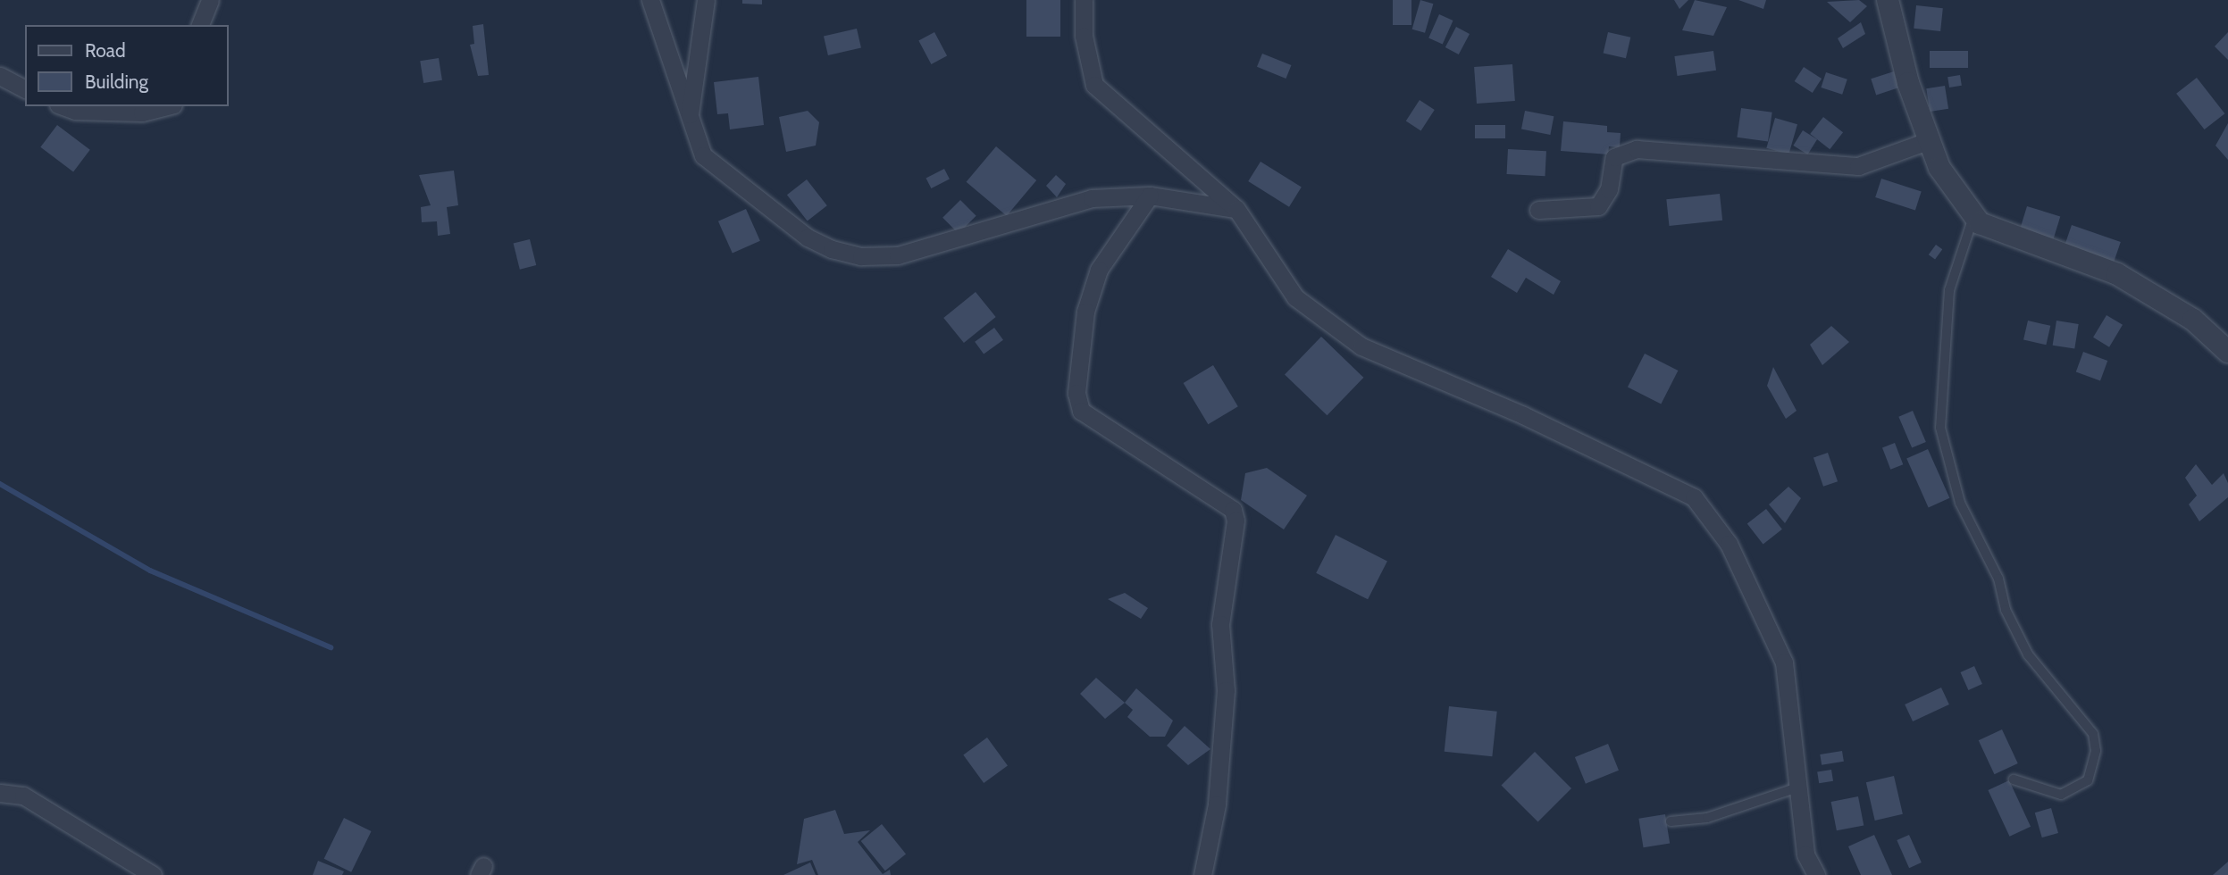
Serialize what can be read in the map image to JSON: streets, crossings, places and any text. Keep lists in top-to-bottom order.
{
  "legend": ["Road", "Building"]
}
